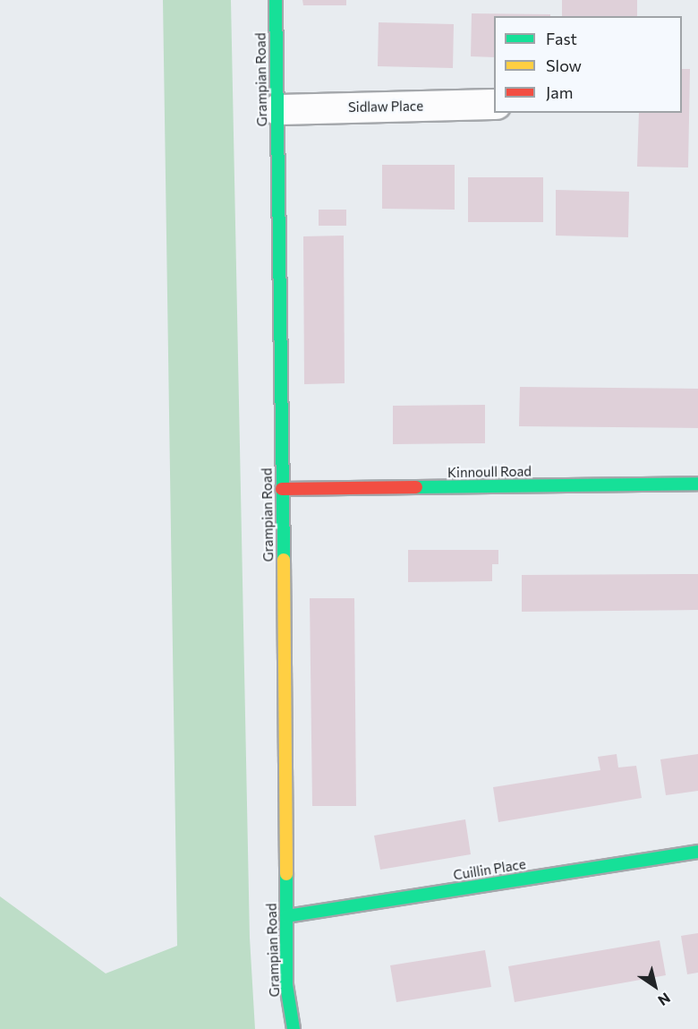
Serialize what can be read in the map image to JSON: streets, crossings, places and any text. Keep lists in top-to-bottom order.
{
  "streets": {
    "street": [
      "Grampian Road",
      "Sidlaw Place",
      "Kinnoull Road",
      "Cuillin Place"
    ]
  },
  "crossings": [
    ["Grampian Road", "Sidlaw Place"],
    ["Grampian Road", "Kinnoull Road"],
    ["Grampian Road", "Cuillin Place"]
  ],
  "legend": ["Fast", "Slow", "Jam"],
  "north": "bottom right"
}
